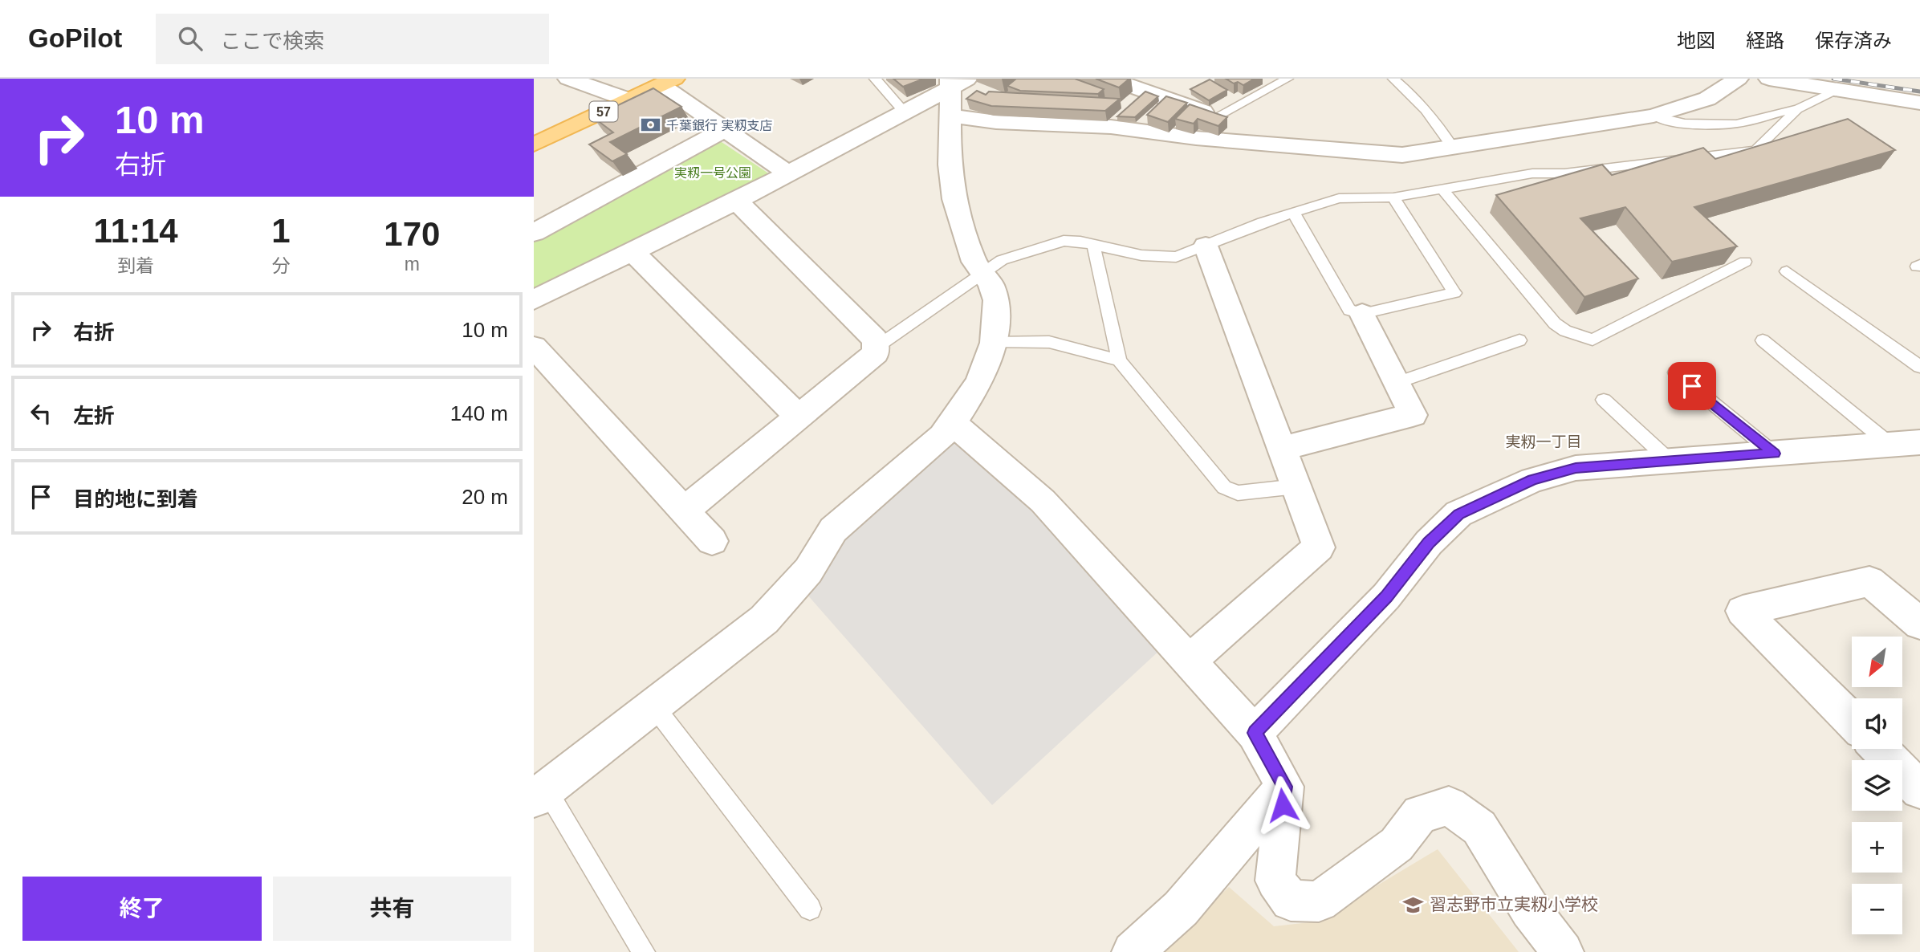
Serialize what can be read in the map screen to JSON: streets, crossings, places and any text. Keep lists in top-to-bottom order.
{
  "streets": {
    "main road": ["57"]
  },
  "districts": ["実籾一丁目"],
  "parks": ["実籾一号公園"],
  "places": {
    "bank": ["千葉銀行 実籾支店"],
    "school or university": ["習志野市立実籾小学校"]
  },
  "north": "bottom left",
  "page": {
    "header": "GoPilot",
    "search": "ここで検索",
    "nav": ["地図", "経路", "保存済み"],
    "turn": ["10 m", "右折"],
    "eta": [
      "11:14",
      "到着",
      "1",
      "分",
      "170",
      "m"
    ],
    "list": [
      {
        "name": "右折",
        "value": "10 m"
      },
      {
        "name": "左折",
        "value": "140 m"
      },
      {
        "name": "目的地に到着",
        "value": "20 m"
      }
    ],
    "map_buttons": ["+", "−"],
    "buttons": ["終了", "共有"]
  }
}
